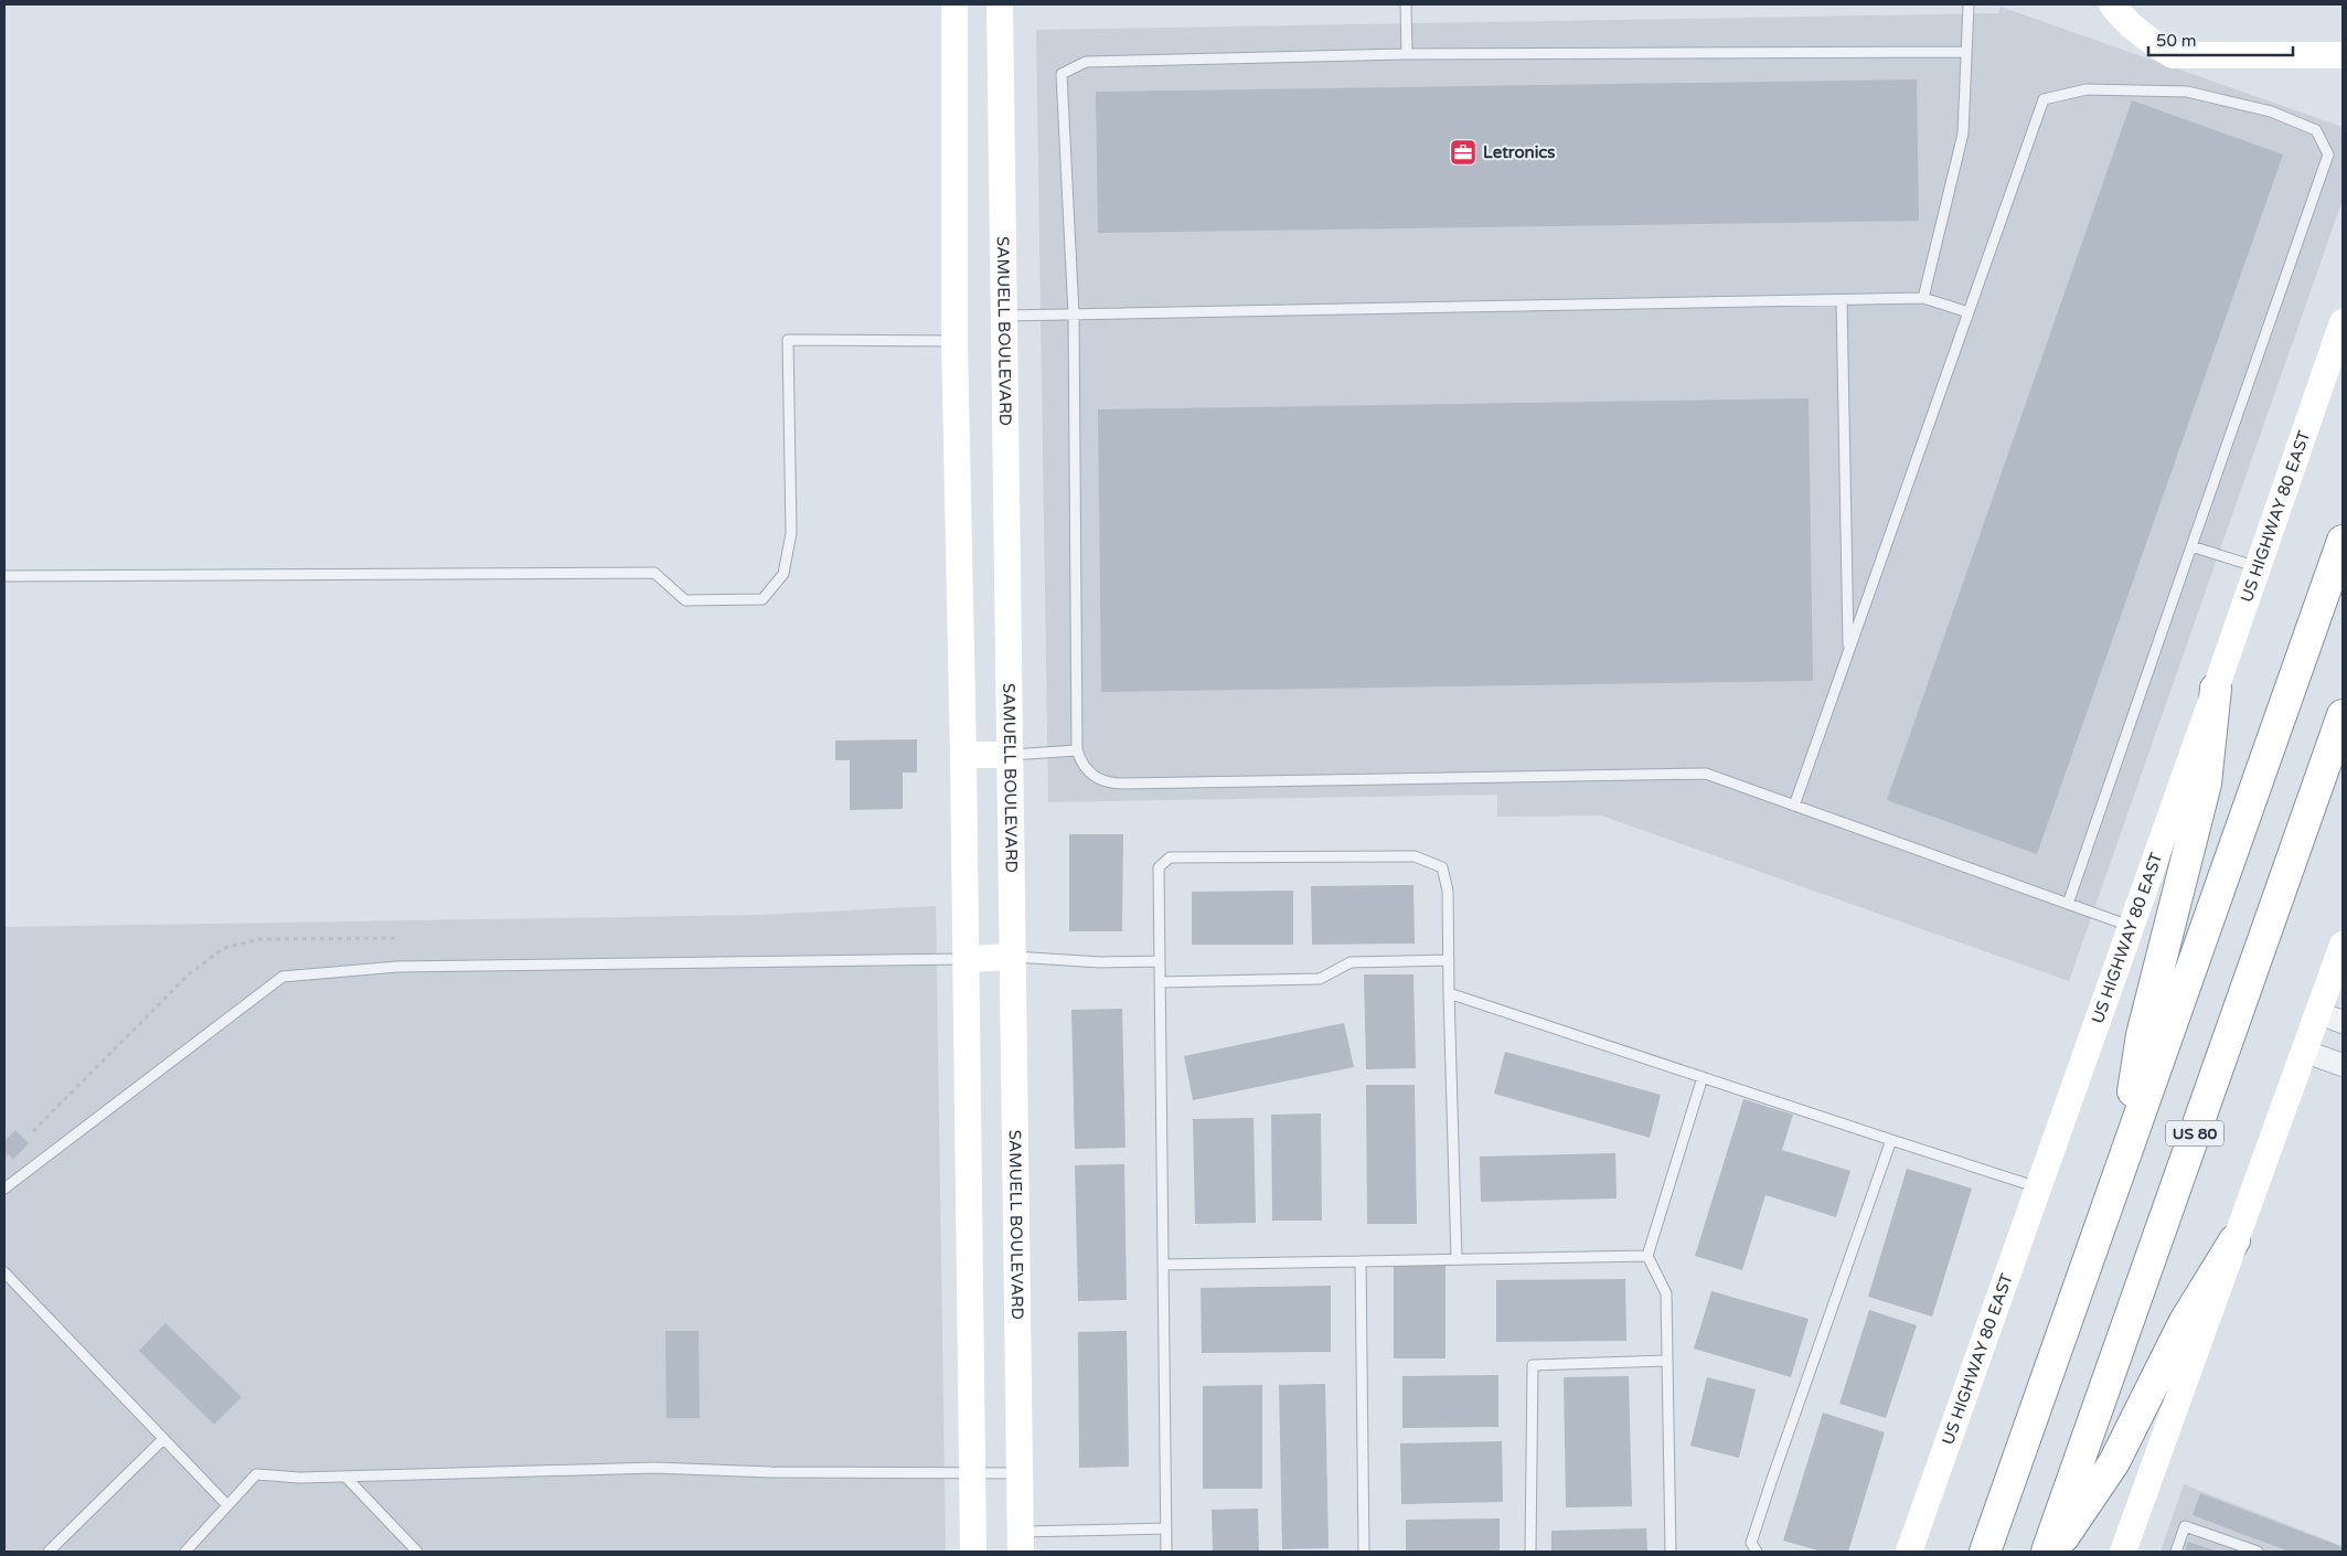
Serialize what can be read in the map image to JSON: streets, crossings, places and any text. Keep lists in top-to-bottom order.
{
  "streets": {
    "highway": ["US 80"],
    "main road": ["SAMUELL BOULEVARD", "US HIGHWAY 80 EAST"]
  },
  "places": {
    "office": ["Letronics"]
  },
  "scale_bar": "50 m"
}
